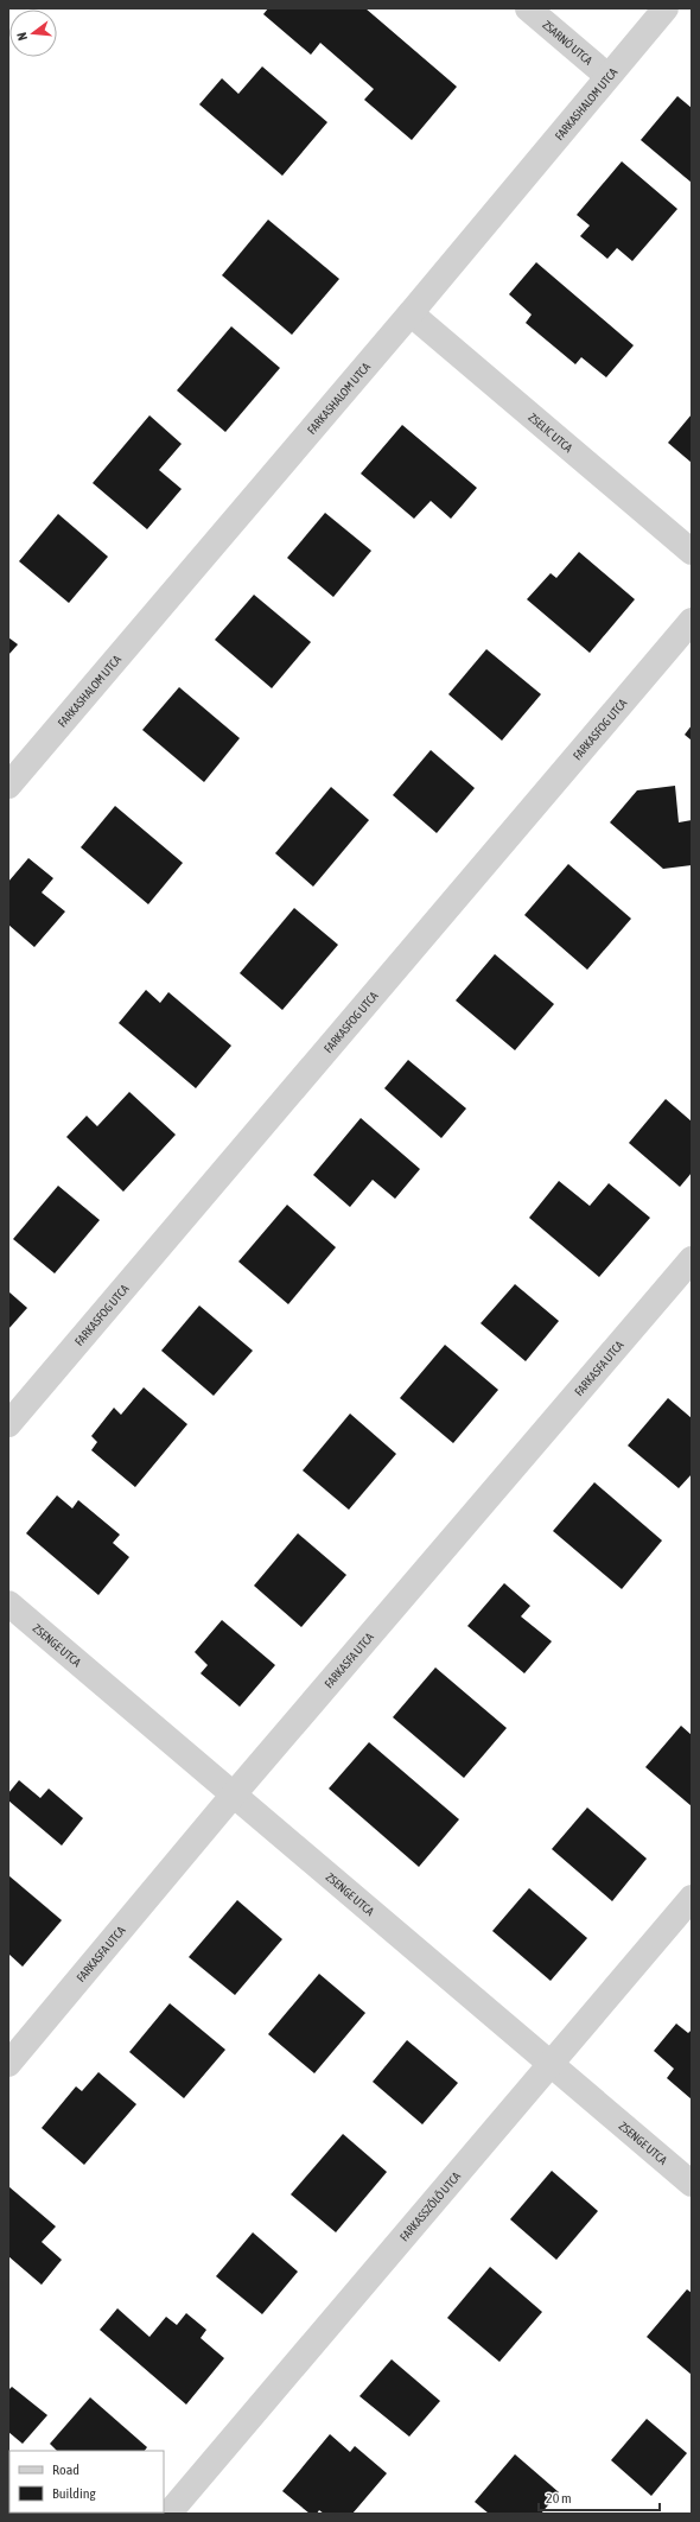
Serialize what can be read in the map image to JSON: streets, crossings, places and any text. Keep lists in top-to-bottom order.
{
  "streets": {
    "street": [
      "ZSARNÓ UTCA",
      "FARKASHALOM UTCA",
      "ZSELIC UTCA",
      "FARKASFOG UTCA",
      "FARKASFA UTCA",
      "ZSENGE UTCA",
      "FARKASSZŐLŐ UTCA"
    ]
  },
  "crossings": [
    ["ZSARNÓ UTCA", "FARKASHALOM UTCA"],
    ["FARKASHALOM UTCA", "ZSELIC UTCA"],
    ["FARKASFA UTCA", "ZSENGE UTCA"],
    ["ZSENGE UTCA", "FARKASSZŐLŐ UTCA"]
  ],
  "legend": ["Road", "Building"],
  "scale_bar": "20 m",
  "north": "left"
}
